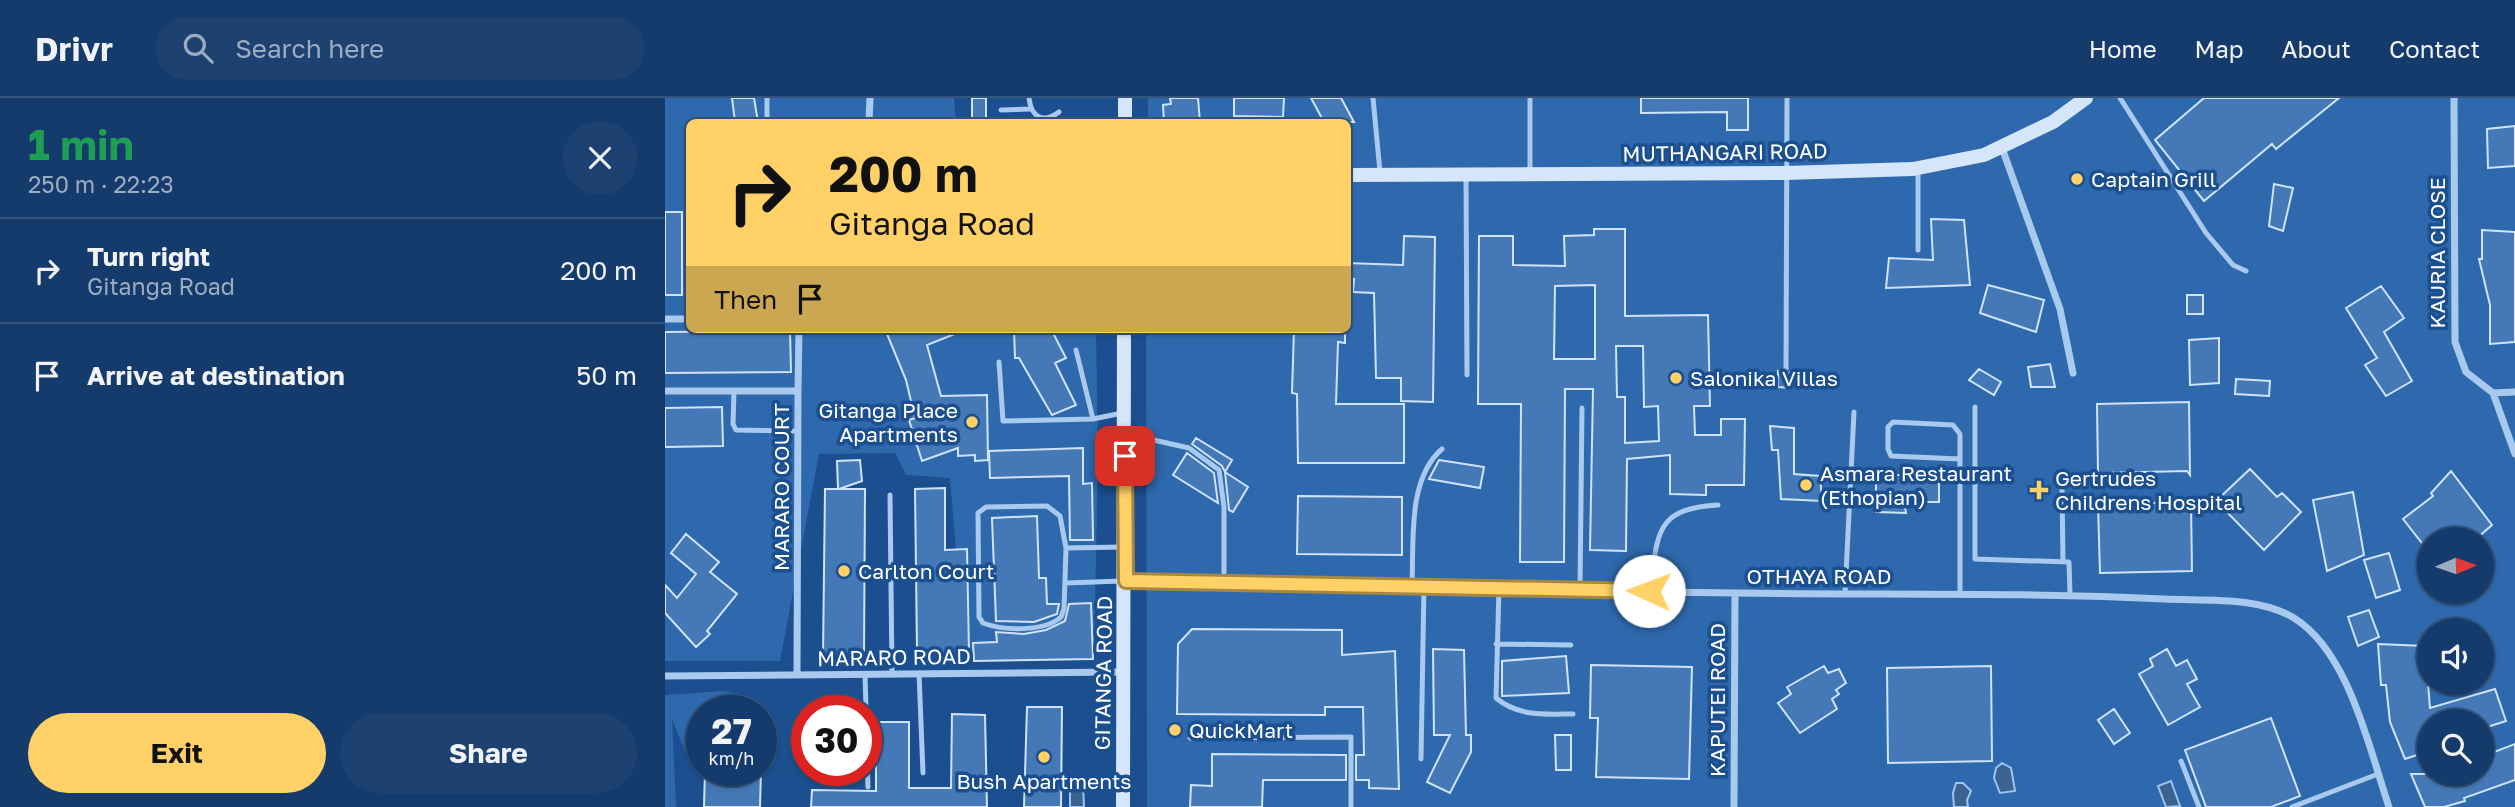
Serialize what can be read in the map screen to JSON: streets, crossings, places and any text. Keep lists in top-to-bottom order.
{
  "streets": {
    "street": [
      "MUTHANGARI ROAD",
      "KAURIA CLOSE",
      "MARARO COURT",
      "OTHAYA ROAD",
      "MARARO ROAD",
      "GITANGA ROAD",
      "KAPUTEI ROAD"
    ]
  },
  "crossings": [
    ["MARARO COURT", "MARARO ROAD"],
    ["OTHAYA ROAD", "GITANGA ROAD"],
    ["OTHAYA ROAD", "KAPUTEI ROAD"],
    ["MARARO ROAD", "GITANGA ROAD"]
  ],
  "places": {
    "other": [
      "Captain Grill",
      "Salonika Villas",
      "Gitanga Place Apartments",
      "Asmara Restaurant (Ethopian)",
      "Carlton Court",
      "QuickMart",
      "Bush Apartments"
    ],
    "health": ["Gertrudes Childrens Hospital"]
  },
  "north": "right",
  "page": {
    "header": "Drivr",
    "search": "Search here",
    "nav": [
      "Home",
      "Map",
      "About",
      "Contact"
    ],
    "heading": ["1 min", "250 m · 22:23"],
    "turn": ["200 m", "Gitanga Road"],
    "list": [
      {
        "name": "Turn right",
        "note": "Gitanga Road",
        "value": "200 m"
      },
      {
        "name": "Arrive at destination",
        "value": "50 m"
      }
    ],
    "then": "Then",
    "speed": "27 km/h",
    "limit": "30",
    "buttons": ["Exit", "Share"]
  }
}
